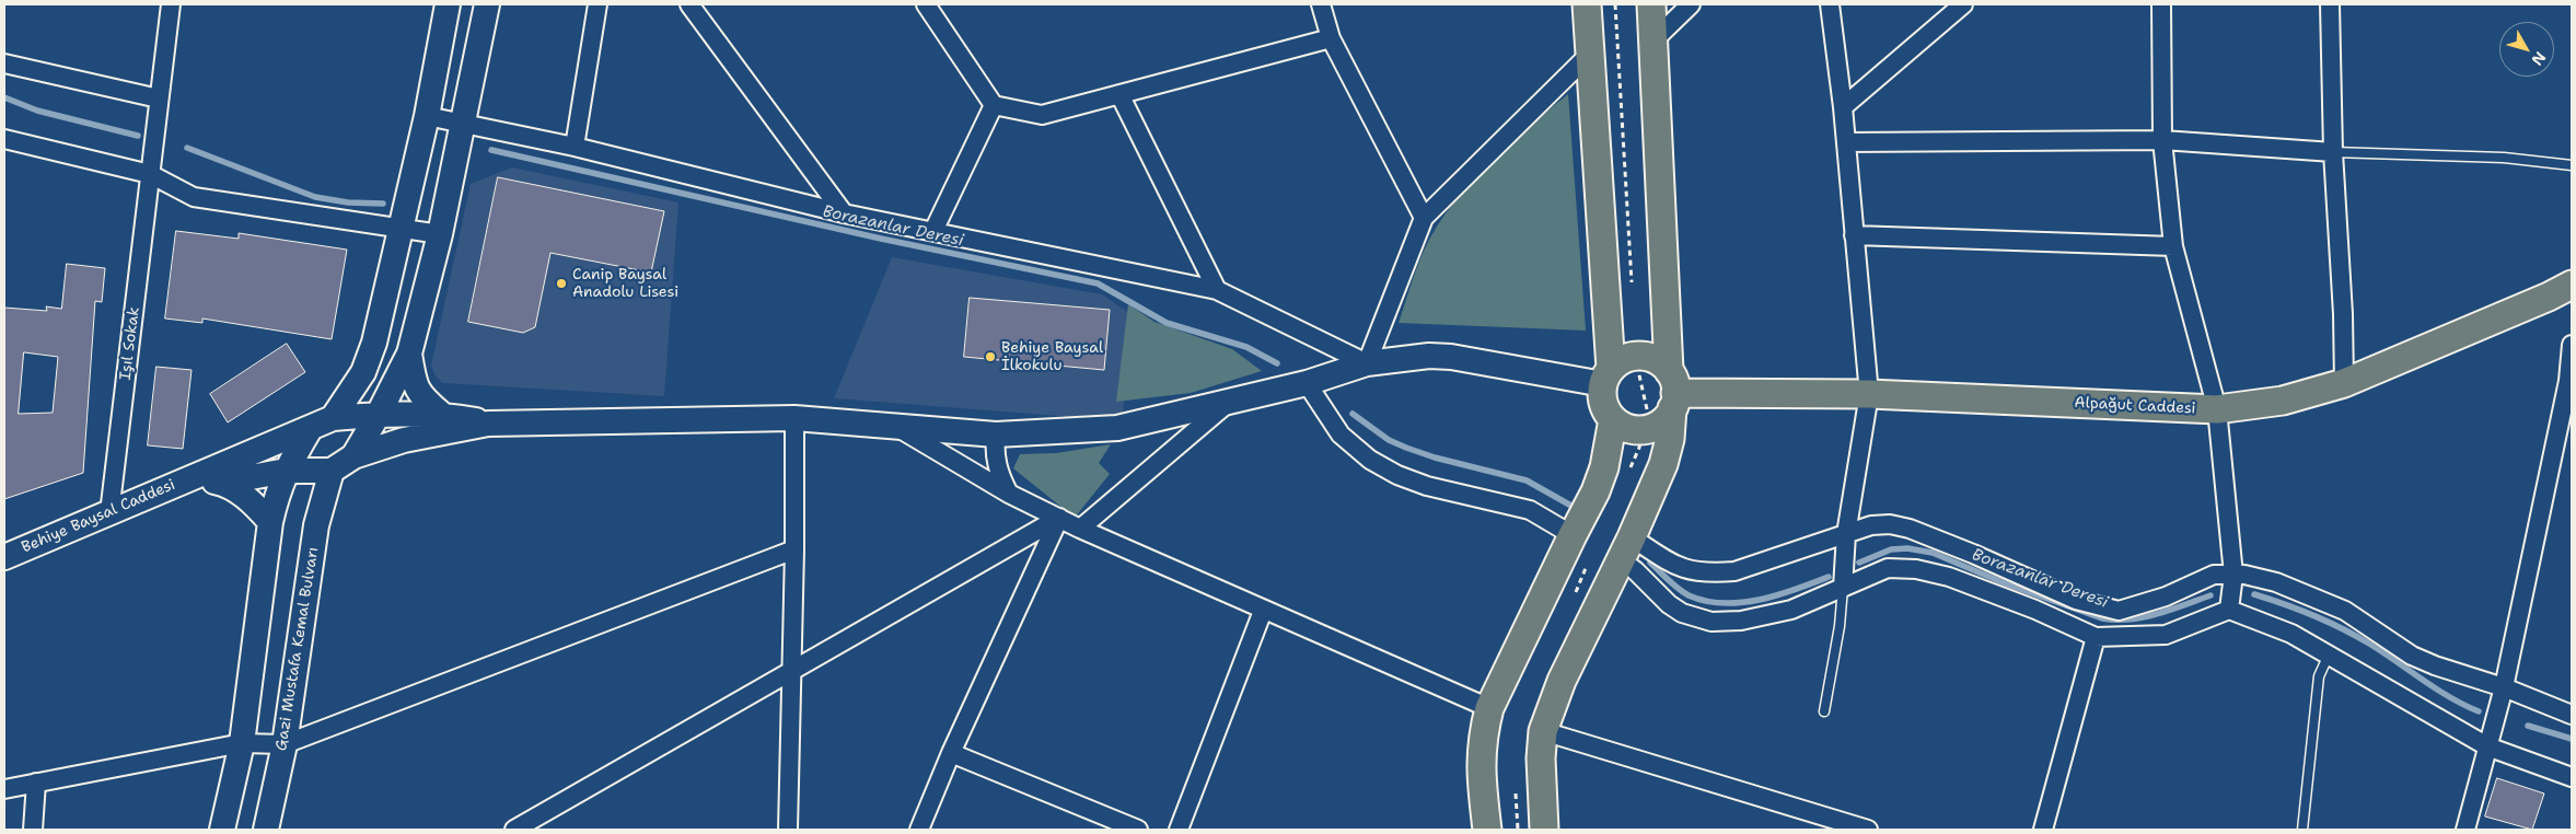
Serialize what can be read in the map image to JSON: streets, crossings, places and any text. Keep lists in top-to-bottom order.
{
  "streets": {
    "main road": ["Alpağut Caddesi", "Behiye Baysal Caddesi", "Gazi Mustafa Kemal Bulvarı"],
    "street": ["Işıl Sokak"]
  },
  "crossings": [
    ["Işıl Sokak", "Behiye Baysal Caddesi"]
  ],
  "water": ["Borazanlar Deresi"],
  "places": ["Canip Baysal Anadolu Lisesi", "Behiye Baysal İlkokulu"],
  "north": "bottom right"
}
